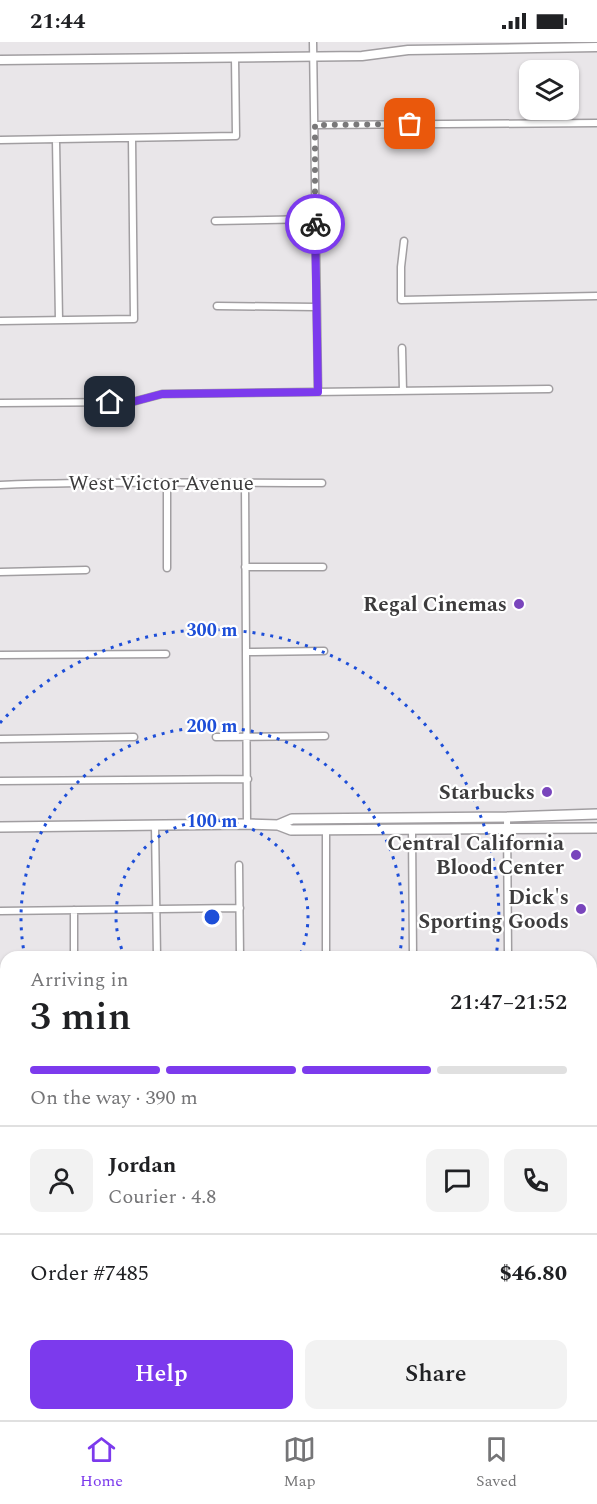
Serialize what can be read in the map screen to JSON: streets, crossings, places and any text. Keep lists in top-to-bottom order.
{
  "streets": {
    "street": ["West Victor Avenue"]
  },
  "places": [
    "Regal Cinemas",
    "Starbucks",
    "Central California Blood Center",
    "Dick's Sporting Goods"
  ],
  "page": {
    "status": "21:44",
    "heading": ["3 min", "Arriving in", "21:47–21:52"],
    "panel": [
      "Jordan",
      "Courier · 4.8",
      "Order #7485",
      "$46.80"
    ],
    "bar": "On the way · 390 m",
    "buttons": ["Help", "Share"],
    "tabs": ["Home", "Map", "Saved"]
  },
  "rings": ["300 m", "200 m", "100 m"]
}
